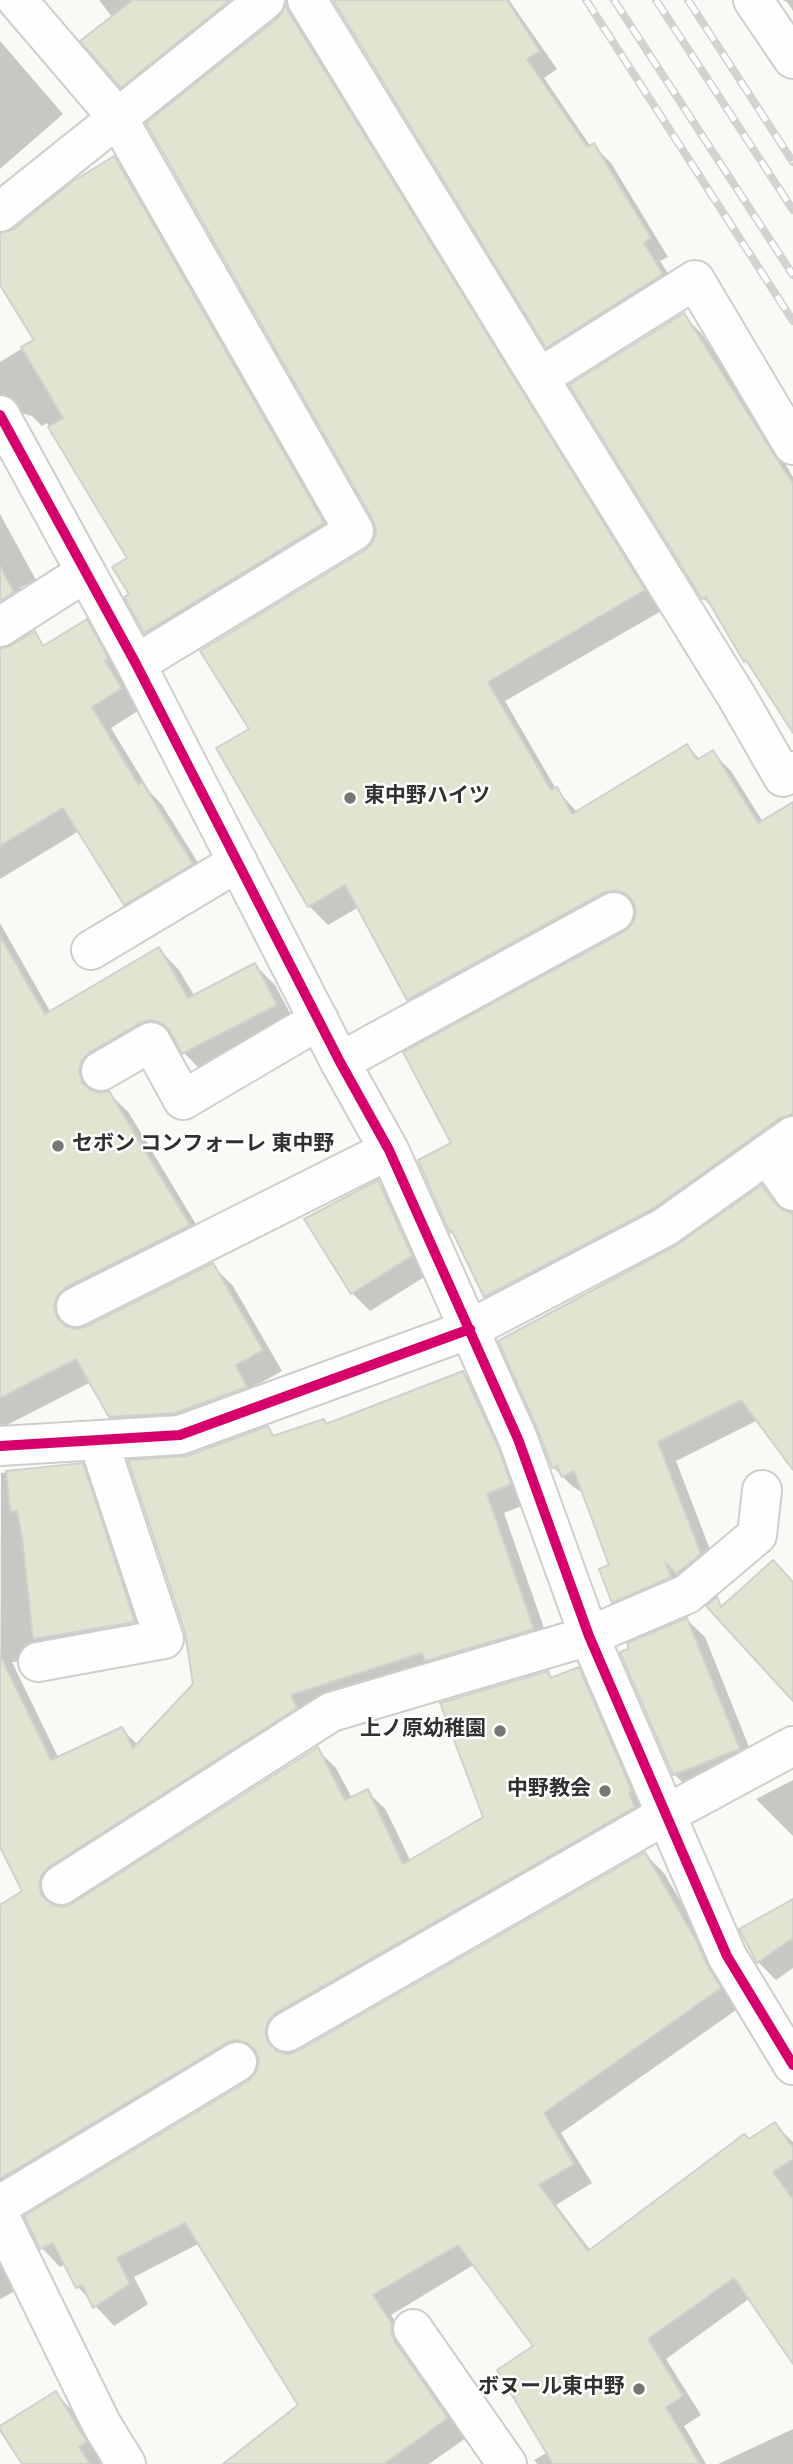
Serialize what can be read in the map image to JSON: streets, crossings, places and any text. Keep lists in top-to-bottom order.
{
  "places": [
    "東中野ハイツ",
    "セボン コンフォーレ 東中野",
    "上ノ原幼稚園",
    "中野教会",
    "ボヌール東中野"
  ]
}
